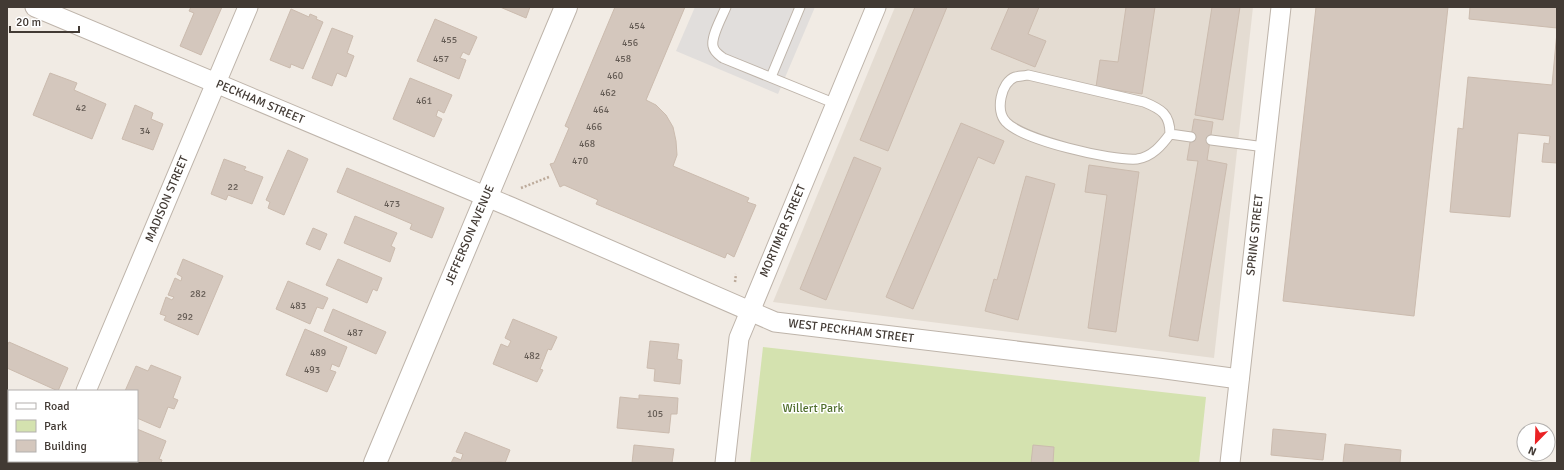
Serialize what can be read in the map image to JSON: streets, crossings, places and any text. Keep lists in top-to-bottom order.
{
  "streets": {
    "street": [
      "PECKHAM STREET",
      "MADISON STREET",
      "MORTIMER STREET",
      "JEFFERSON AVENUE",
      "SPRING STREET",
      "WEST PECKHAM STREET"
    ]
  },
  "crossings": [
    ["PECKHAM STREET", "MADISON STREET"],
    ["PECKHAM STREET", "JEFFERSON AVENUE"],
    ["PECKHAM STREET", "WEST PECKHAM STREET"],
    ["MORTIMER STREET", "WEST PECKHAM STREET"],
    ["JEFFERSON AVENUE", "WEST PECKHAM STREET"],
    ["SPRING STREET", "WEST PECKHAM STREET"]
  ],
  "parks": ["Willert Park"],
  "house_numbers": [
    "454",
    "455",
    "456",
    "457",
    "458",
    "460",
    "462",
    "461",
    "42",
    "464",
    "466",
    "34",
    "468",
    "470",
    "22",
    "473",
    "282",
    "483",
    "292",
    "487",
    "489",
    "482",
    "493",
    "105"
  ],
  "legend": ["Road", "Park", "Building"],
  "scale_bar": "20 m",
  "north": "bottom left"
}
